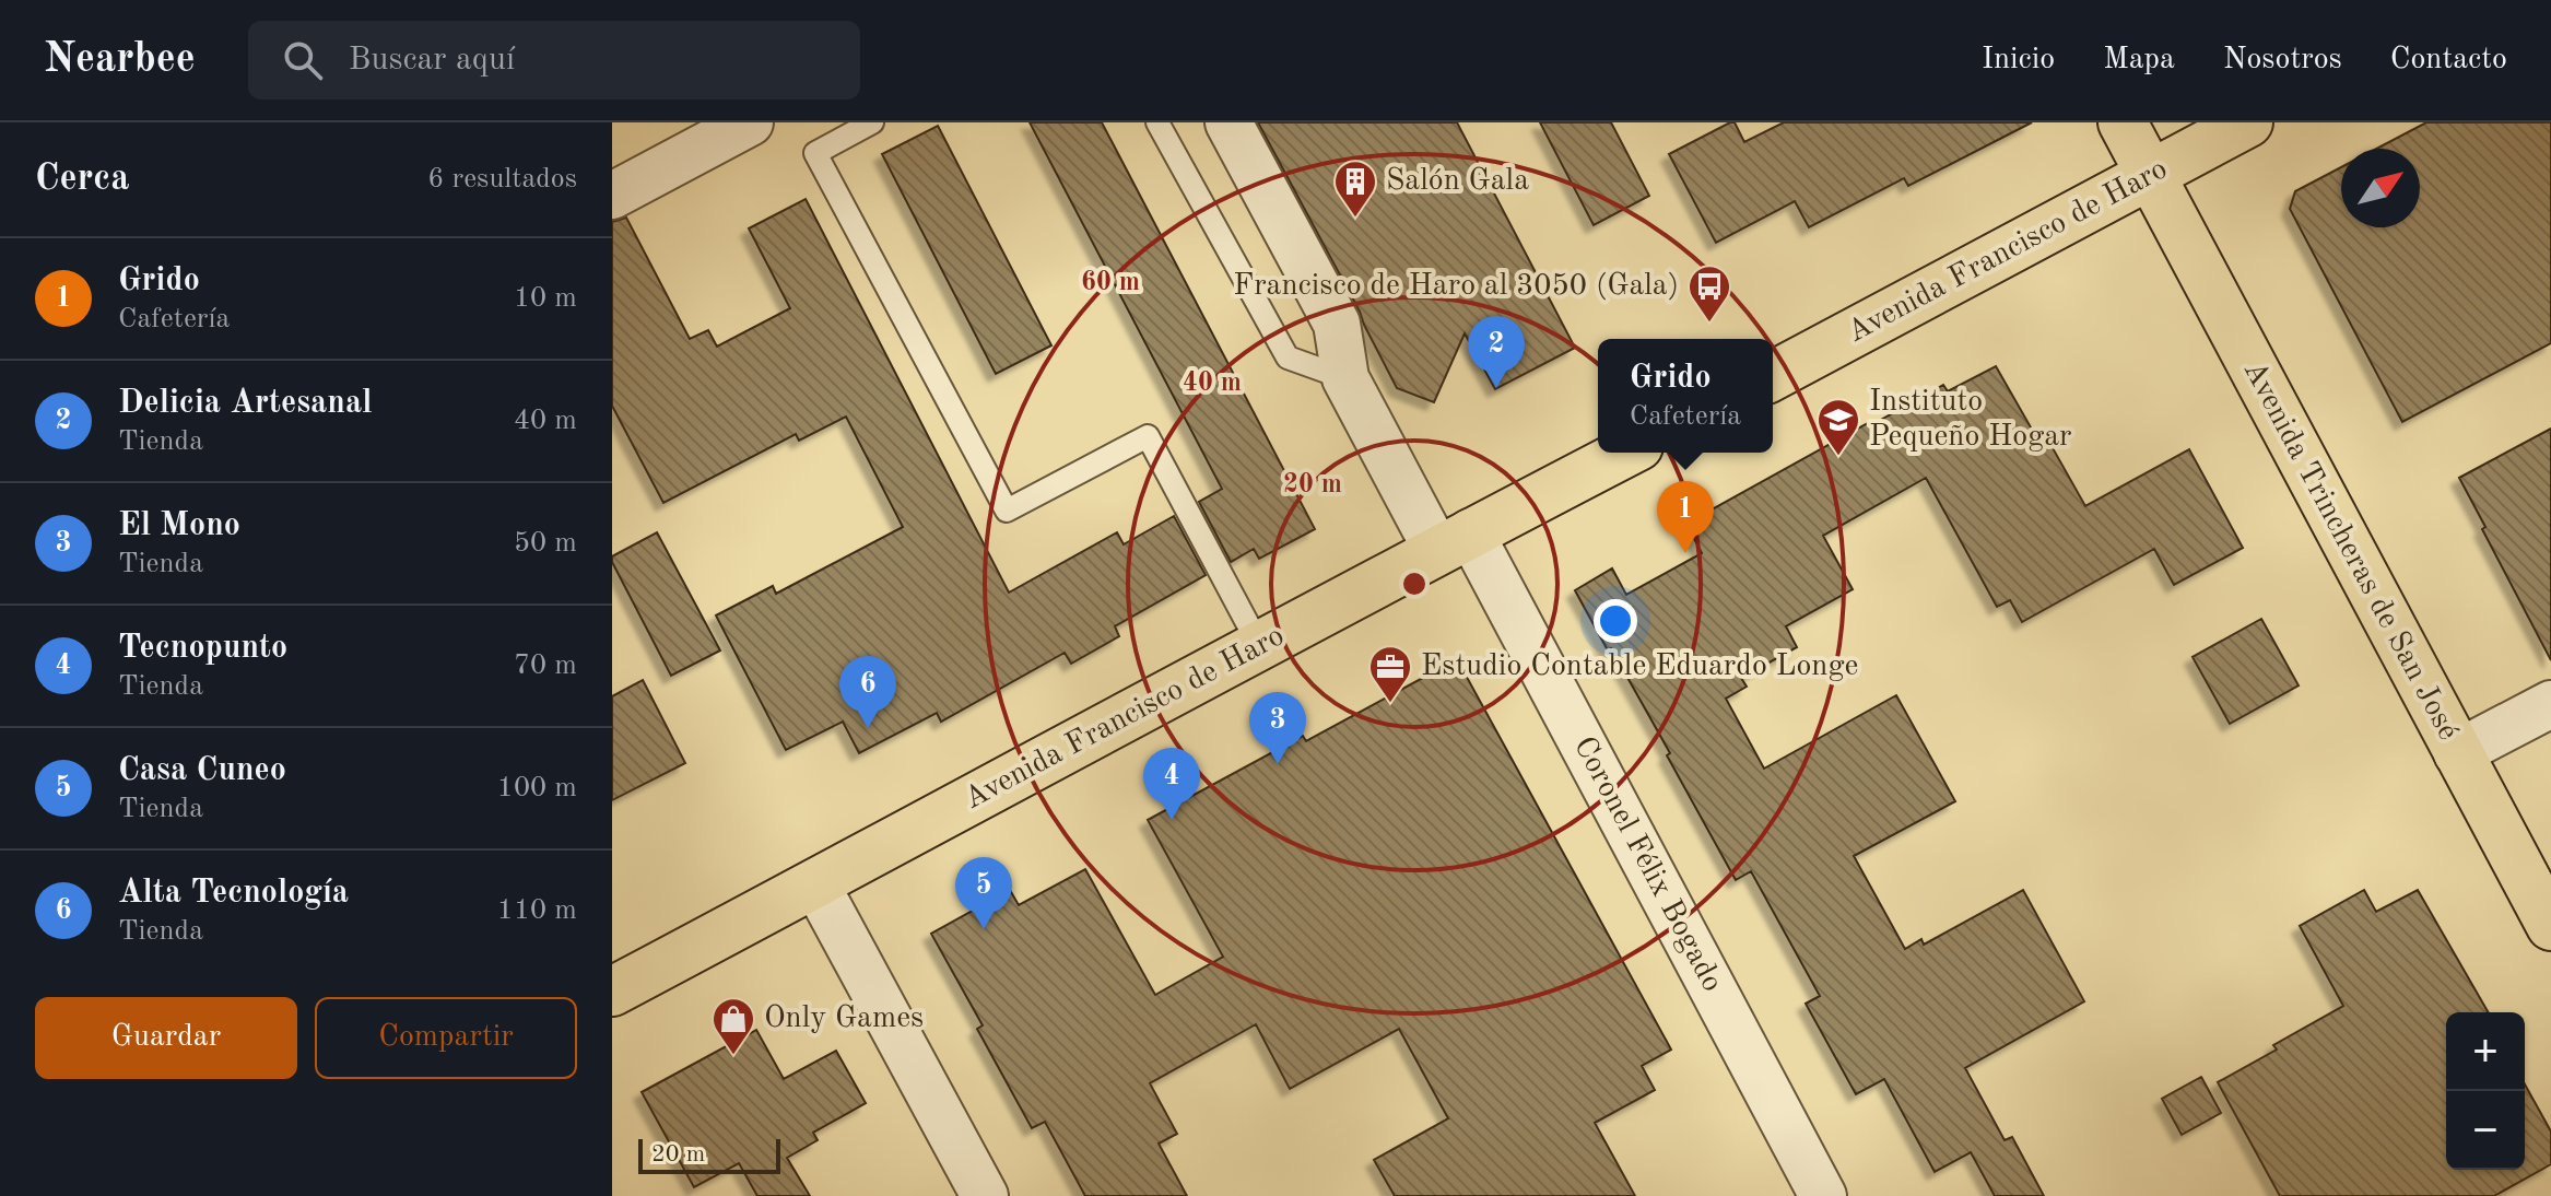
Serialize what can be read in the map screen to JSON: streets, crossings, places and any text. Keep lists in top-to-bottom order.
{
  "streets": {
    "main road": ["Avenida Francisco de Haro", "Avenida Trincheras de San José"],
    "street": ["Coronel Félix Bogado"]
  },
  "crossings": [
    ["Avenida Francisco de Haro", "Avenida Trincheras de San José"],
    ["Avenida Francisco de Haro", "Coronel Félix Bogado"]
  ],
  "places": {
    "building": ["Salón Gala"],
    "bus stop": ["Francisco de Haro al 3050 (Gala)"],
    "school or university": ["Instituto Pequeño Hogar"],
    "office": ["Estudio Contable Eduardo Longe"],
    "shop": ["Only Games"]
  },
  "scale_bar": "20 m",
  "north": "top right",
  "page": {
    "header": "Nearbee",
    "search": "Buscar aquí",
    "nav": [
      "Inicio",
      "Mapa",
      "Nosotros",
      "Contacto"
    ],
    "heading": ["Cerca", "6 resultados"],
    "list": [
      {
        "mark": "1",
        "name": "Grido",
        "note": "Cafetería",
        "value": "10 m"
      },
      {
        "mark": "2",
        "name": "Delicia Artesanal",
        "note": "Tienda",
        "value": "40 m"
      },
      {
        "mark": "3",
        "name": "El Mono",
        "note": "Tienda",
        "value": "50 m"
      },
      {
        "mark": "4",
        "name": "Tecnopunto",
        "note": "Tienda",
        "value": "70 m"
      },
      {
        "mark": "5",
        "name": "Casa Cuneo",
        "note": "Tienda",
        "value": "100 m"
      },
      {
        "mark": "6",
        "name": "Alta Tecnología",
        "note": "Tienda",
        "value": "110 m"
      }
    ],
    "pins": [
      "2",
      "1",
      "6",
      "3",
      "4",
      "5"
    ],
    "popup": ["Grido", "Cafetería"],
    "buttons": ["Guardar", "Compartir"],
    "map_buttons": ["+", "−"],
    "scale": "20 m"
  },
  "rings": ["60 m", "40 m", "20 m"]
}
